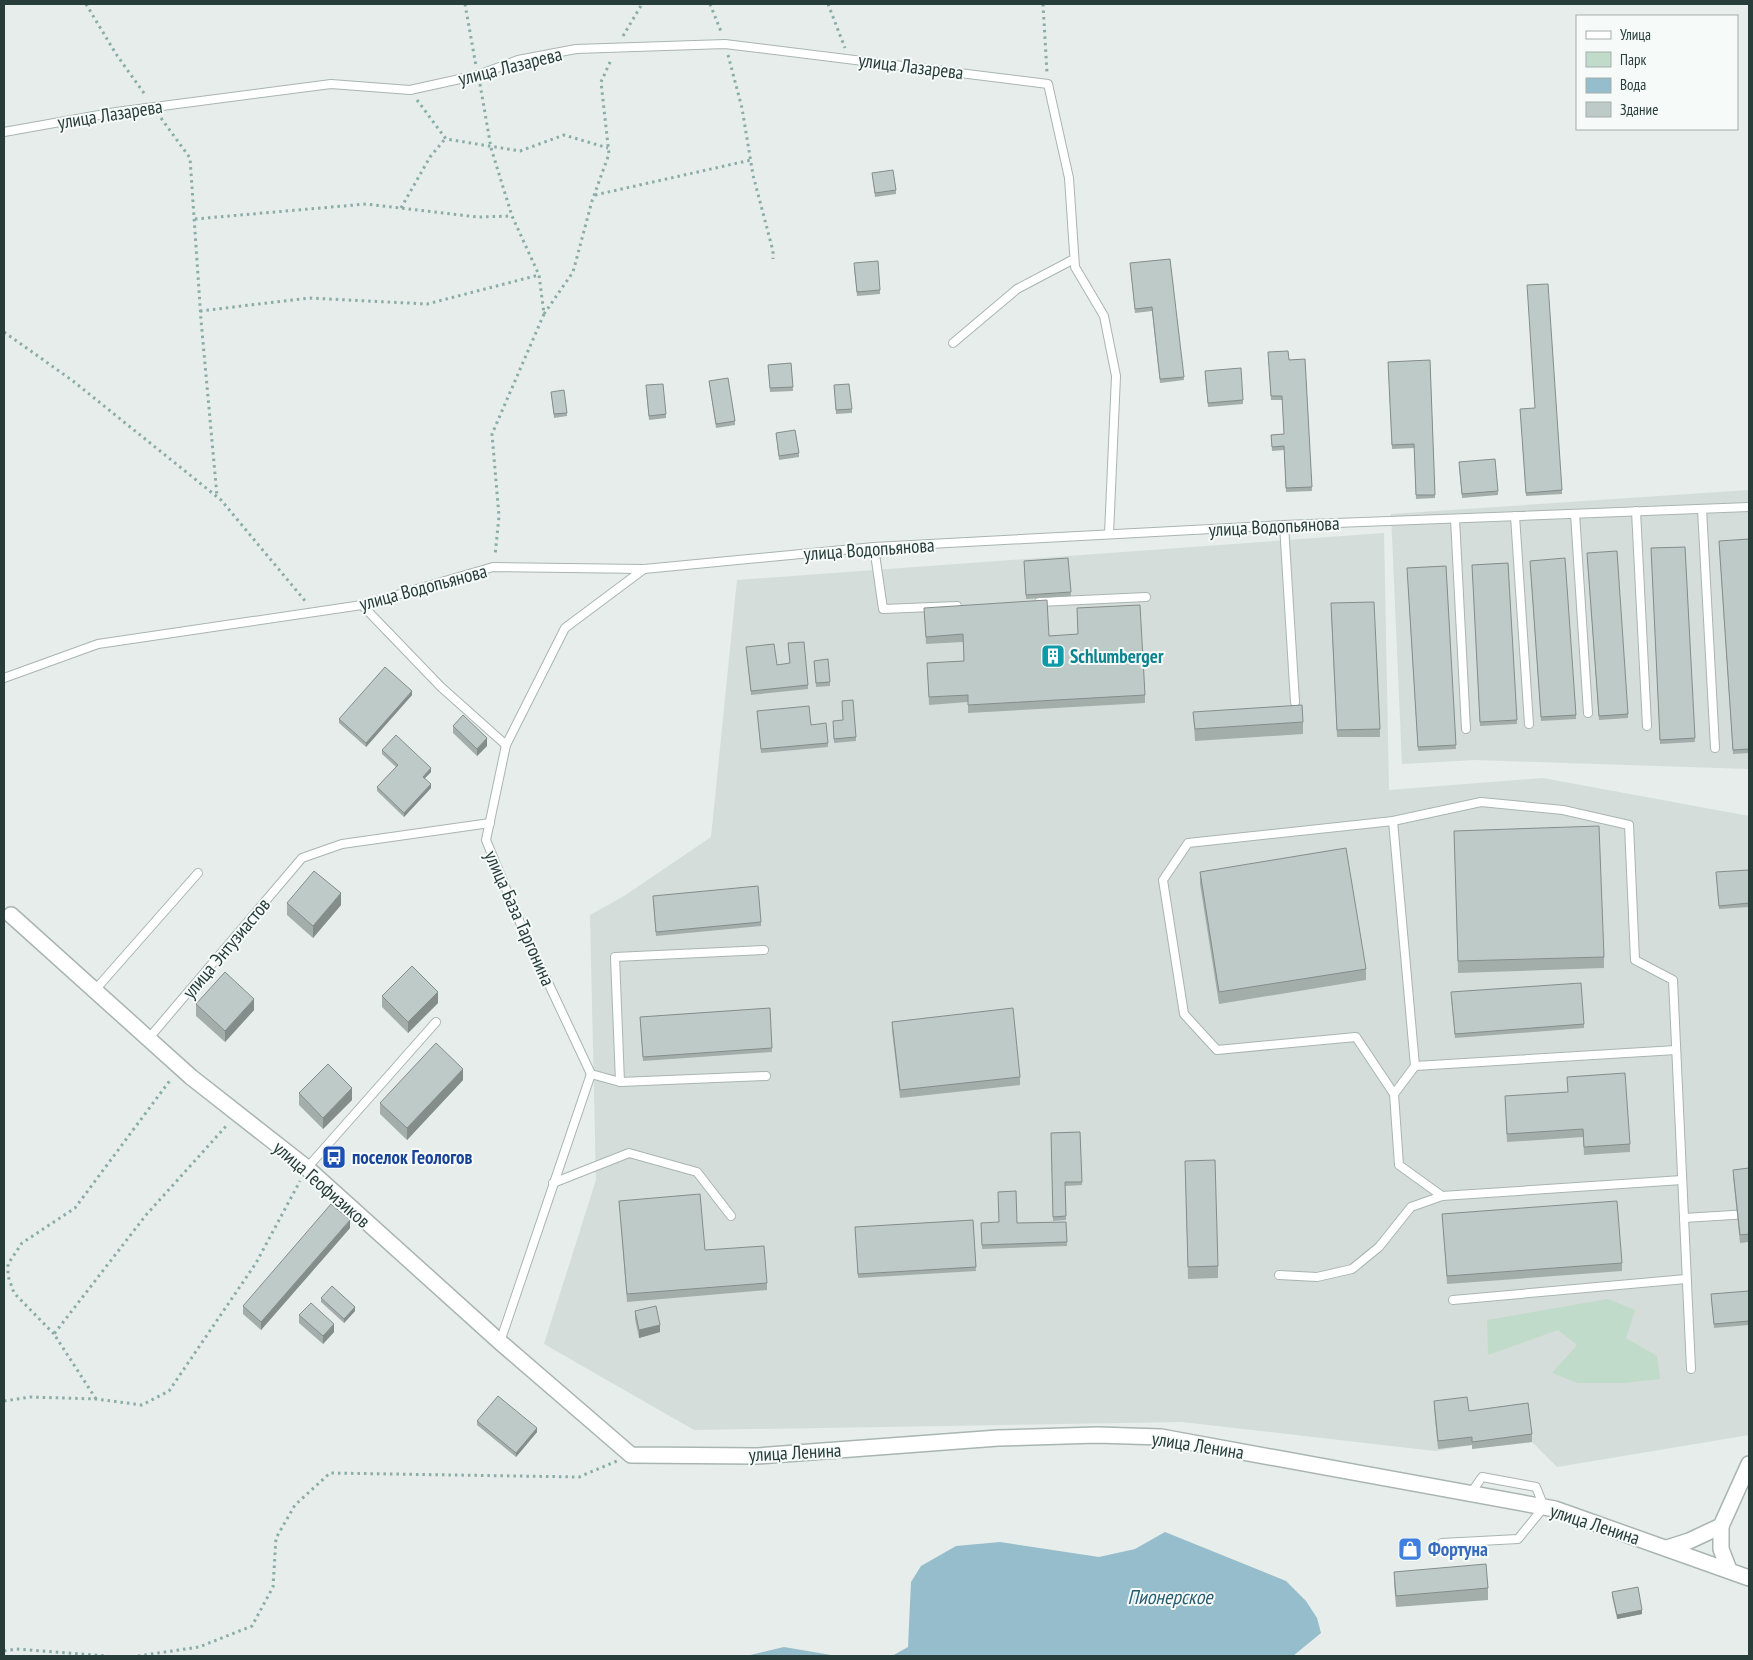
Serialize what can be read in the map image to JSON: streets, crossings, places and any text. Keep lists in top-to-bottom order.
{
  "streets": {
    "street": ["улица Геофизиков", "улица Ленина"],
    "lane": [
      "улица Лазарева",
      "улица Водопьянова",
      "улица База Таргонина",
      "улица Энтузиастов"
    ]
  },
  "crossings": [
    ["улица Водопьянова", "улица База Таргонина"],
    ["улица База Таргонина", "улица Энтузиастов"],
    ["улица Энтузиастов", "улица Геофизиков"],
    ["улица Геофизиков", "улица Ленина"]
  ],
  "water": ["Пионерское"],
  "places": {
    "building": ["Schlumberger"],
    "bus stop": ["поселок Геологов"],
    "shop": ["Фортуна"]
  },
  "legend": [
    "Улица",
    "Парк",
    "Вода",
    "Здание"
  ]
}
